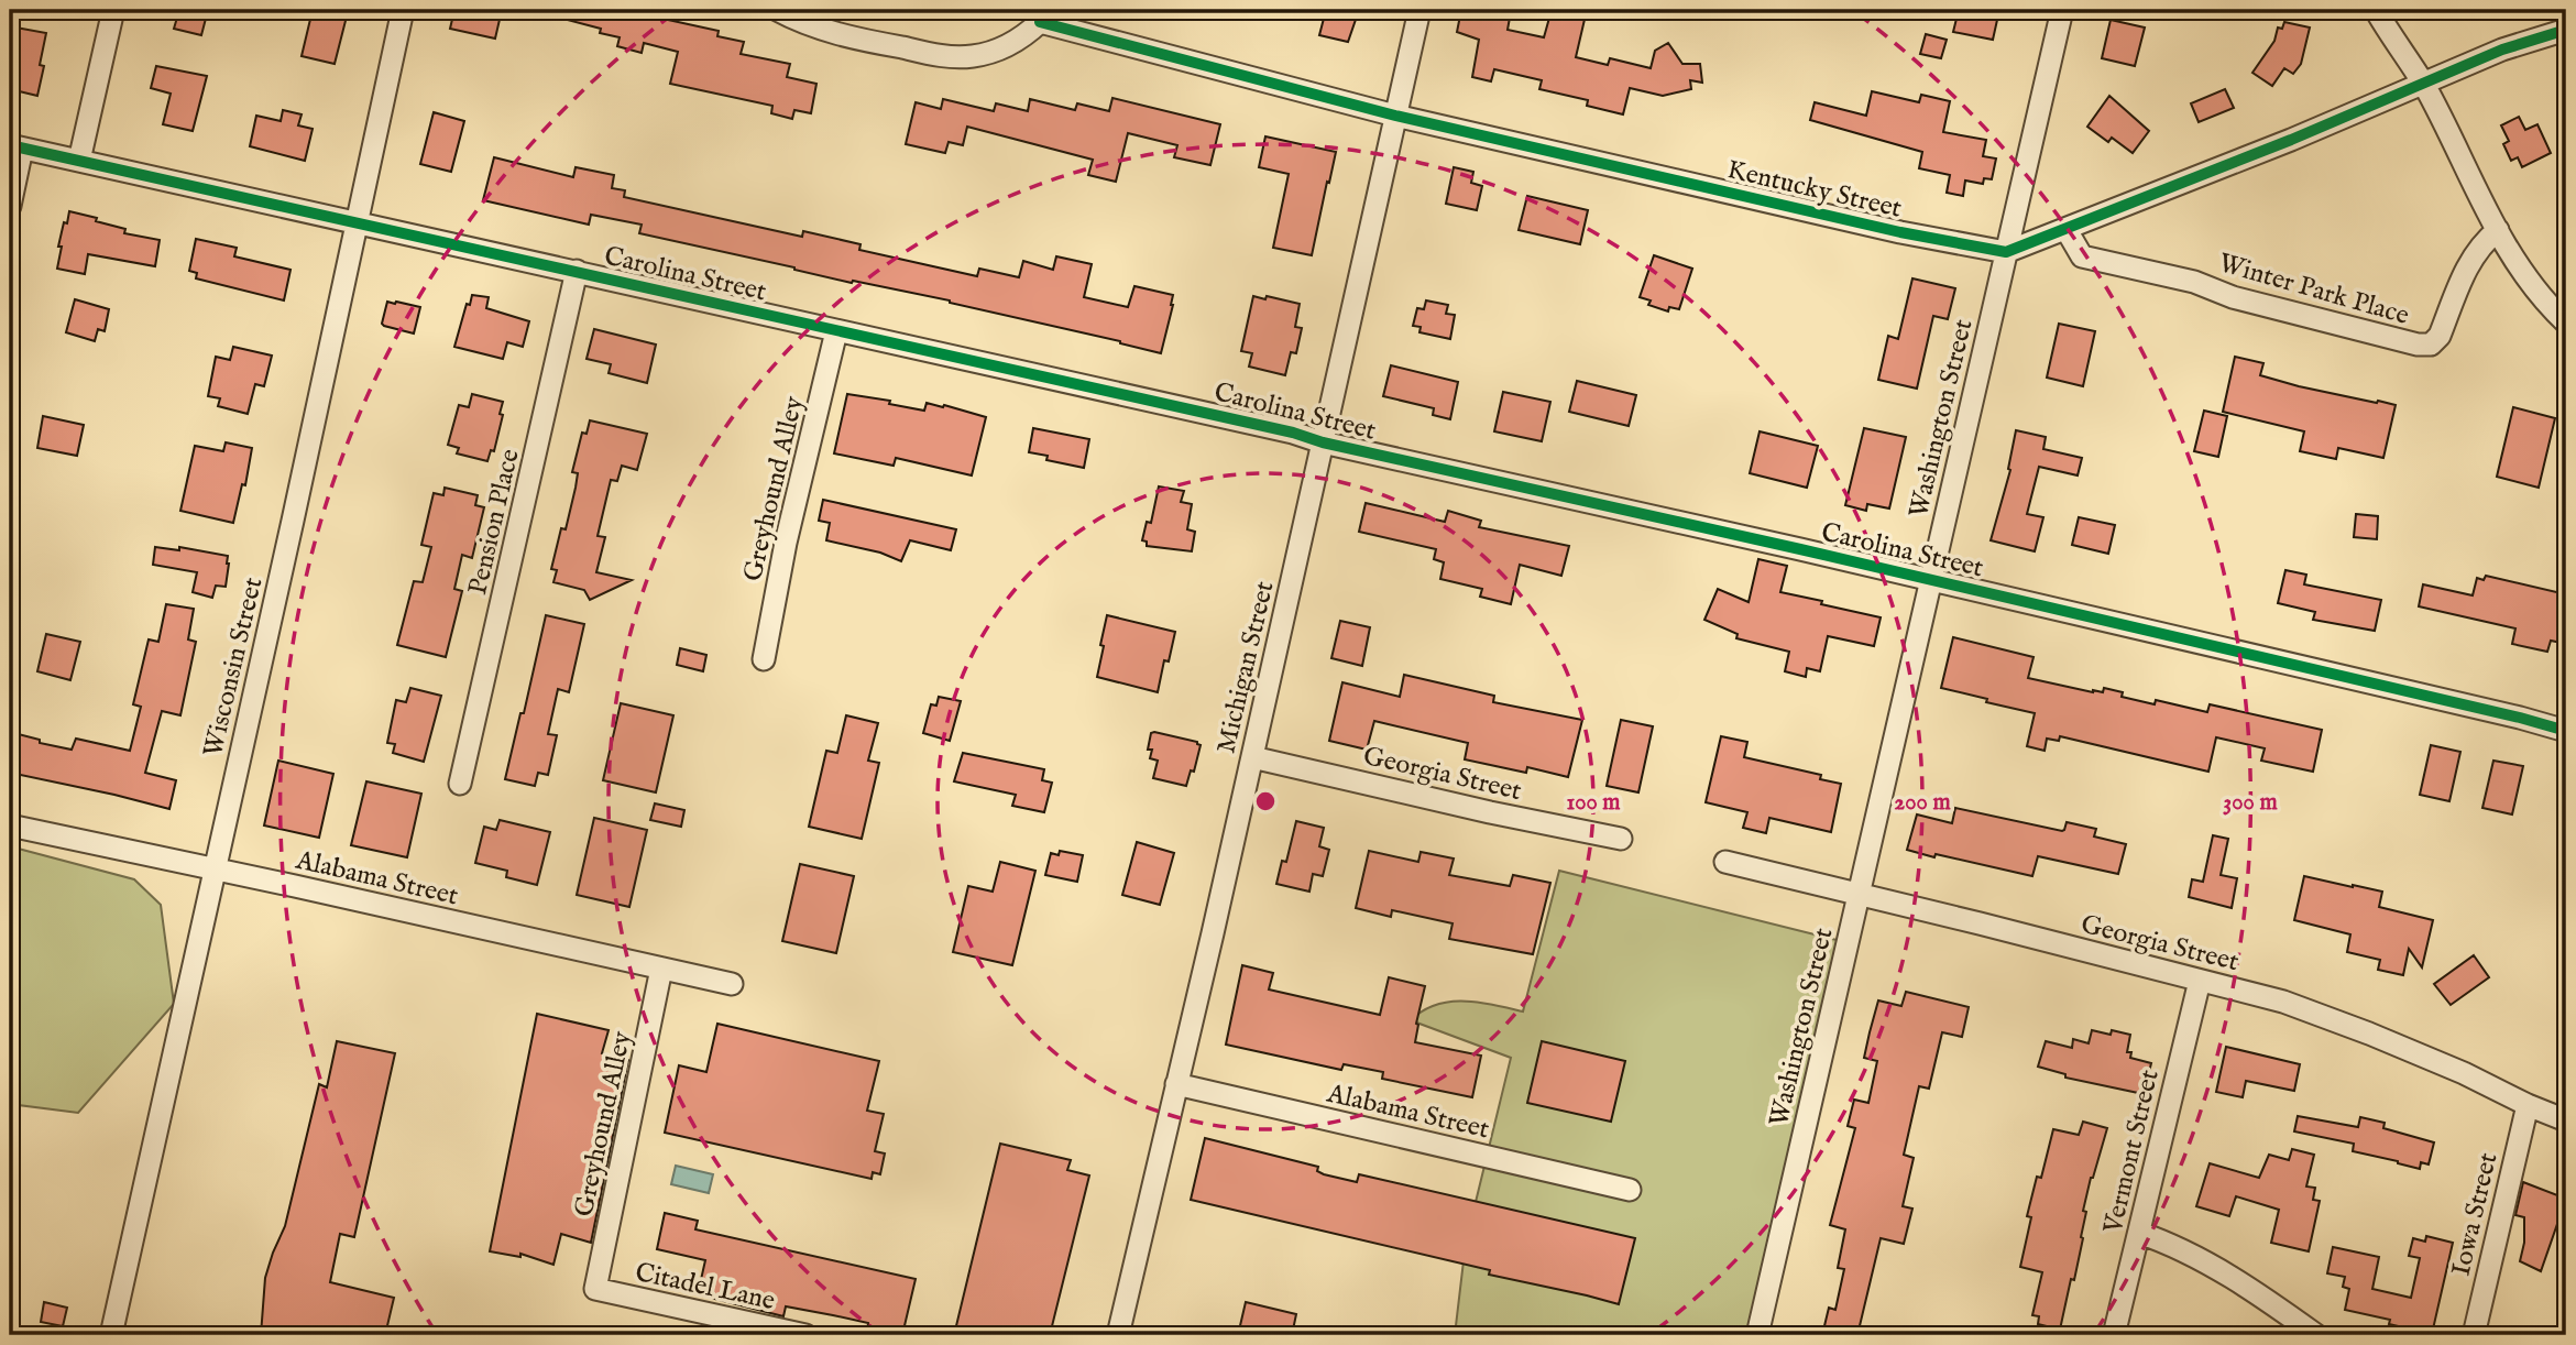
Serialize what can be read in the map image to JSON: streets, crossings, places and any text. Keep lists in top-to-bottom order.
{
  "streets": {
    "street": [
      "Kentucky Street",
      "Carolina Street",
      "Winter Park Place",
      "Washington Street",
      "Greyhound Alley",
      "Pension Place",
      "Wisconsin Street",
      "Michigan Street",
      "Georgia Street",
      "Alabama Street",
      "Vermont Street",
      "Iowa Street",
      "Citadel Lane"
    ]
  },
  "crossings": [
    ["Kentucky Street", "Washington Street"],
    ["Kentucky Street", "Michigan Street"],
    ["Carolina Street", "Washington Street"],
    ["Carolina Street", "Greyhound Alley"],
    ["Carolina Street", "Pension Place"],
    ["Carolina Street", "Wisconsin Street"],
    ["Carolina Street", "Michigan Street"],
    ["Washington Street", "Georgia Street"],
    ["Greyhound Alley", "Alabama Street"],
    ["Greyhound Alley", "Citadel Lane"],
    ["Wisconsin Street", "Alabama Street"],
    ["Michigan Street", "Georgia Street"],
    ["Michigan Street", "Alabama Street"],
    ["Georgia Street", "Vermont Street"],
    ["Georgia Street", "Iowa Street"]
  ],
  "rings": ["100 m", "200 m", "300 m"]
}
